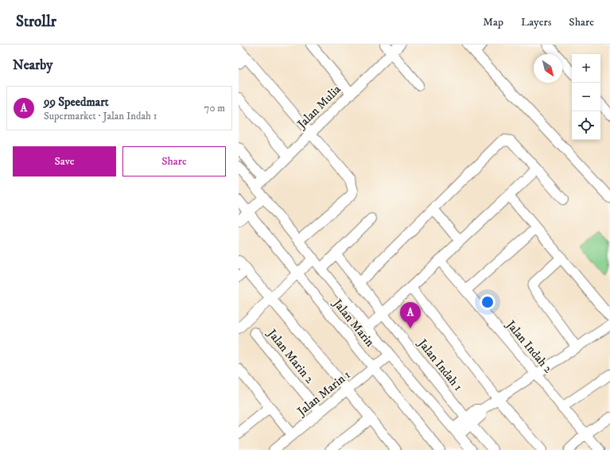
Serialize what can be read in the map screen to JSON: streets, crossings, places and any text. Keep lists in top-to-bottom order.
{
  "streets": {
    "street": [
      "Jalan Mulia",
      "Jalan Marin",
      "Jalan Indah 2",
      "Jalan Marin 2",
      "Jalan Indah 1",
      "Jalan Marin 1"
    ]
  },
  "crossings": [
    ["Jalan Marin", "Jalan Marin 1"],
    ["Jalan Marin 2", "Jalan Marin 1"]
  ],
  "north": "bottom right",
  "page": {
    "header": "Strollr",
    "nav": ["Map", "Layers", "Share"],
    "heading": "Nearby",
    "map_buttons": ["+", "−"],
    "list": [
      {
        "mark": "A",
        "name": "99 Speedmart",
        "note": "Supermarket · Jalan Indah 1",
        "value": "70 m"
      }
    ],
    "buttons": ["Save", "Share"],
    "pins": "A"
  }
}
